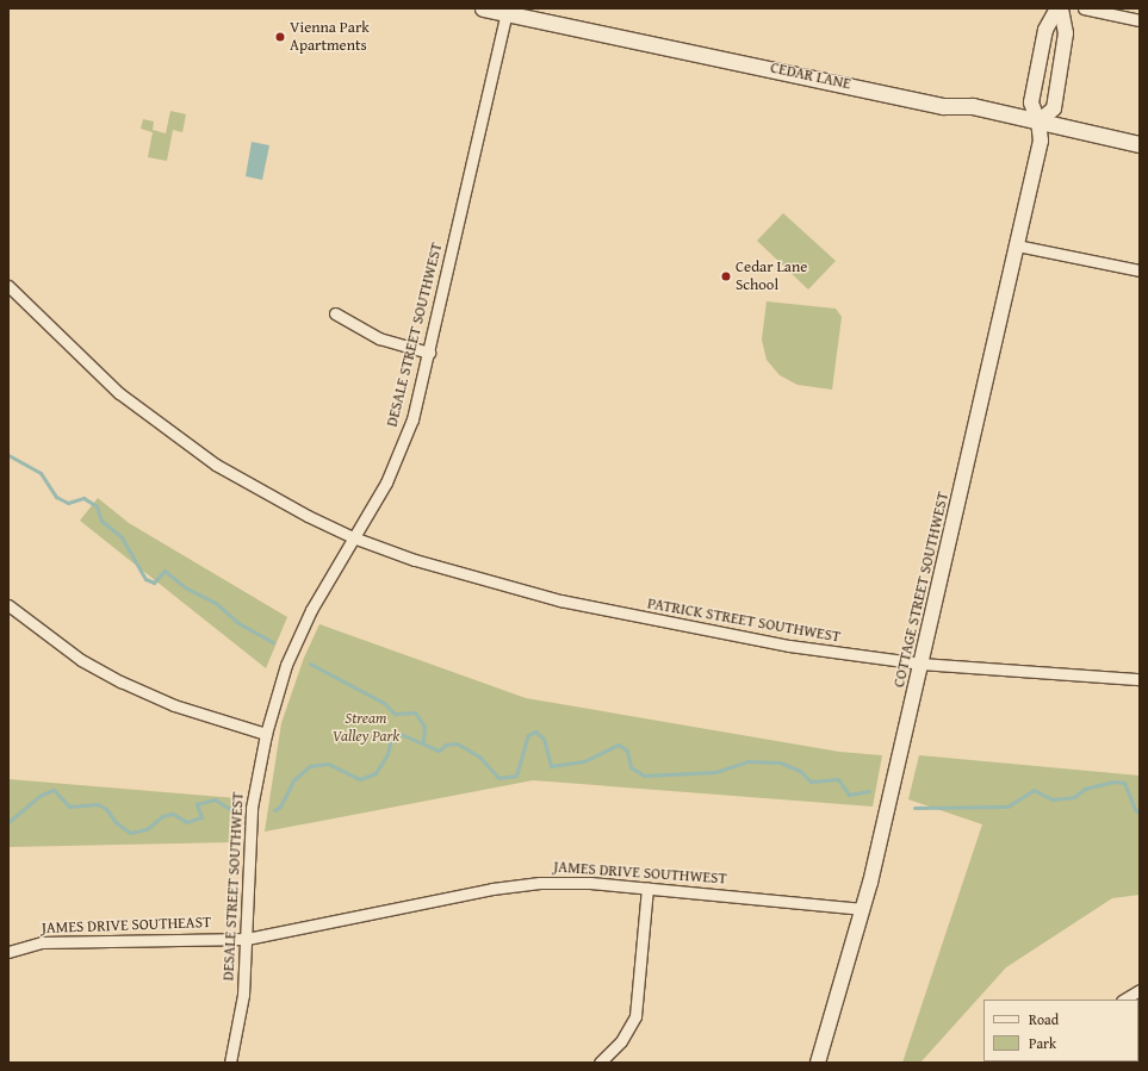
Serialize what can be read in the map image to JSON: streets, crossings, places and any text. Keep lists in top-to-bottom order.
{
  "streets": {
    "main road": ["CEDAR LANE"],
    "street": [
      "DESALE STREET SOUTHWEST",
      "COTTAGE STREET SOUTHWEST",
      "PATRICK STREET SOUTHWEST",
      "JAMES DRIVE SOUTHWEST",
      "JAMES DRIVE SOUTHEAST"
    ]
  },
  "crossings": [
    ["CEDAR LANE", "DESALE STREET SOUTHWEST"],
    ["CEDAR LANE", "COTTAGE STREET SOUTHWEST"],
    ["DESALE STREET SOUTHWEST", "PATRICK STREET SOUTHWEST"],
    ["DESALE STREET SOUTHWEST", "JAMES DRIVE SOUTHWEST"],
    ["DESALE STREET SOUTHWEST", "JAMES DRIVE SOUTHEAST"],
    ["COTTAGE STREET SOUTHWEST", "PATRICK STREET SOUTHWEST"],
    ["COTTAGE STREET SOUTHWEST", "JAMES DRIVE SOUTHWEST"],
    ["JAMES DRIVE SOUTHWEST", "JAMES DRIVE SOUTHEAST"]
  ],
  "parks": ["Stream Valley Park"],
  "places": ["Vienna Park Apartments", "Cedar Lane School"],
  "legend": ["Road", "Park"]
}
